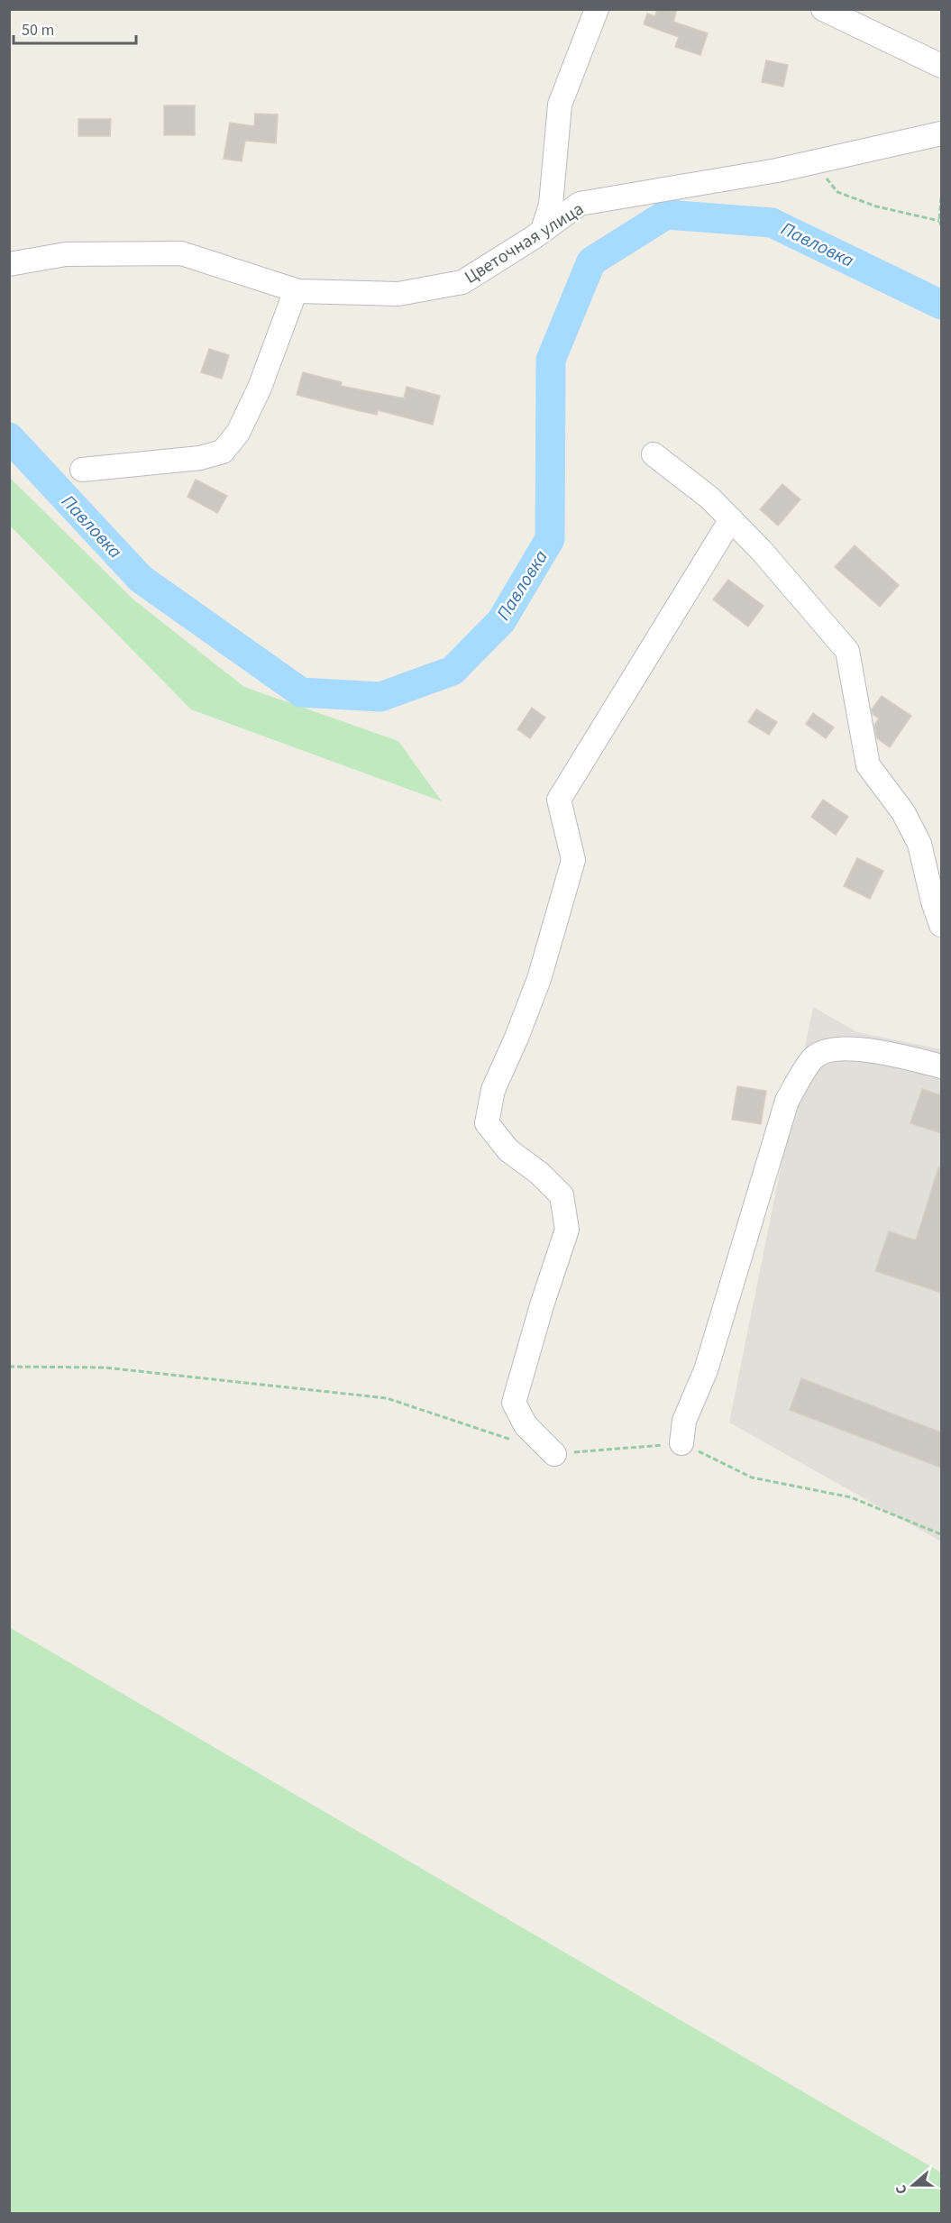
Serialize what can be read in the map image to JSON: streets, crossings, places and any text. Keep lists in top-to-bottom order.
{
  "streets": {
    "street": ["Цветочная улица"]
  },
  "water": ["Павловка"],
  "scale_bar": "50 m",
  "north": "left"
}
